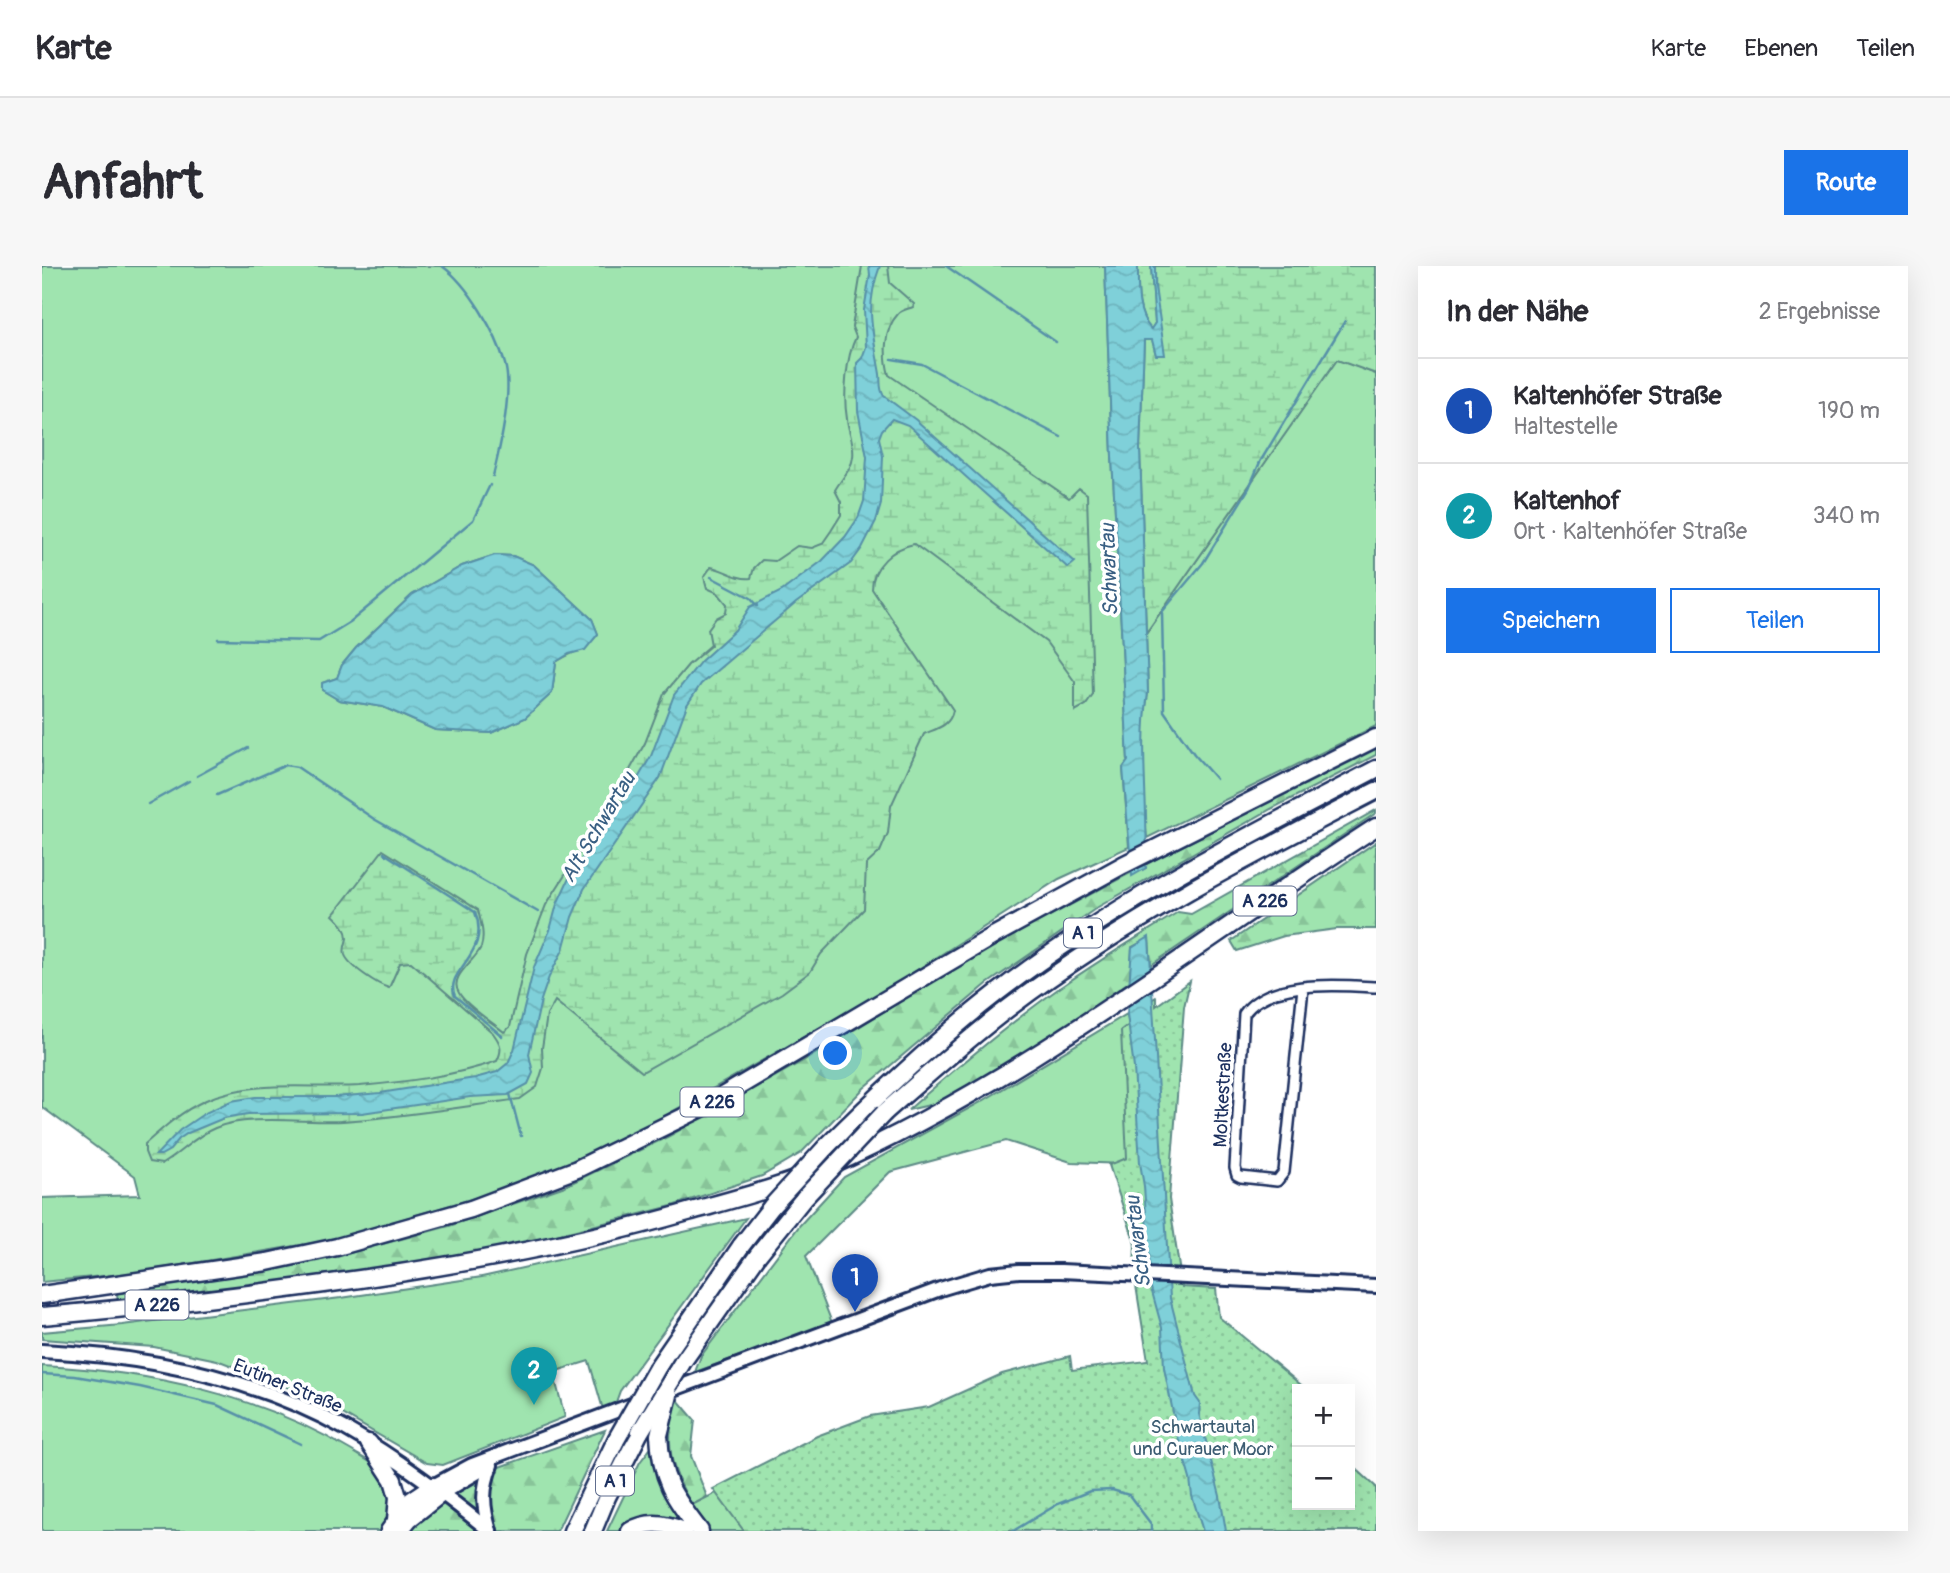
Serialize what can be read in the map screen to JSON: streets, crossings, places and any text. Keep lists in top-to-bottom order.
{
  "streets": {
    "highway": ["A 226", "A 1"],
    "street": ["Moltkestraße", "Eutiner Straße"]
  },
  "water": ["Schwartau", "Alt Schwartau"],
  "parks": ["Schwartautal und Curauer Moor"],
  "page": {
    "header": "Karte",
    "nav": ["Karte", "Ebenen", "Teilen"],
    "buttons": [
      "Route",
      ["Speichern", "Teilen"]
    ],
    "title": "Anfahrt",
    "heading": ["In der Nähe", "2 Ergebnisse"],
    "list": [
      {
        "mark": "1",
        "name": "Kaltenhöfer Straße",
        "note": "Haltestelle",
        "value": "190 m"
      },
      {
        "mark": "2",
        "name": "Kaltenhof",
        "note": "Ort · Kaltenhöfer Straße",
        "value": "340 m"
      }
    ],
    "pins": ["1", "2"],
    "map_buttons": ["+", "−"]
  }
}
